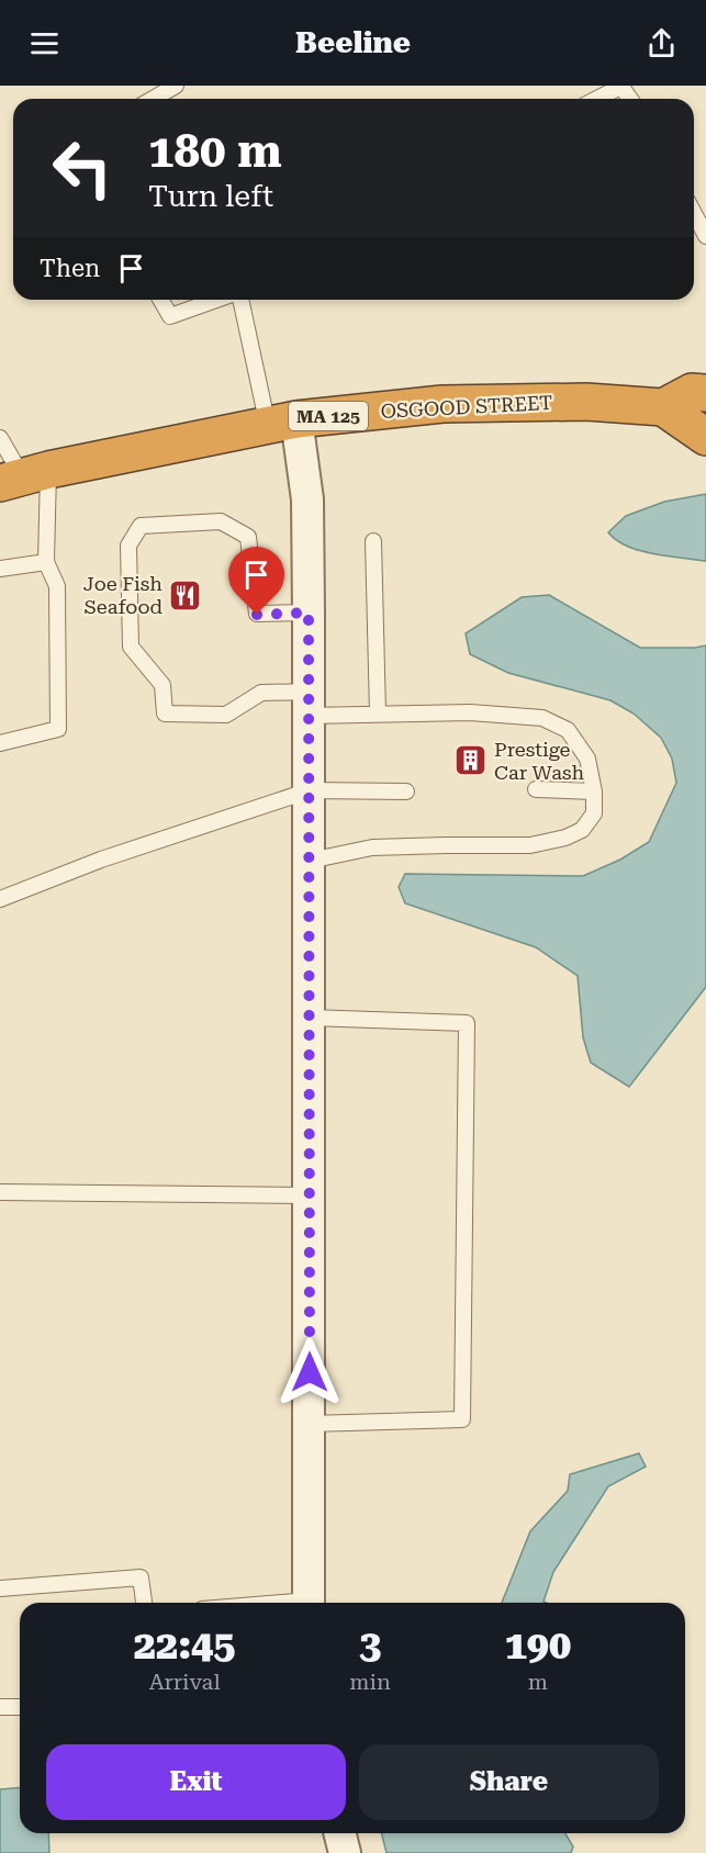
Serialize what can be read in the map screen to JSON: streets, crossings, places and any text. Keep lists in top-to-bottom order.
{
  "streets": {
    "highway": ["OSGOOD STREET", "MA 125"]
  },
  "places": {
    "restaurant": ["Joe Fish Seafood"],
    "building": ["Prestige Car Wash"]
  },
  "page": {
    "header": "Beeline",
    "turn": ["180 m", "Turn left"],
    "then": "Then",
    "eta": [
      "22:45",
      "Arrival",
      "3",
      "min",
      "190",
      "m"
    ],
    "buttons": ["Exit", "Share"]
  }
}
